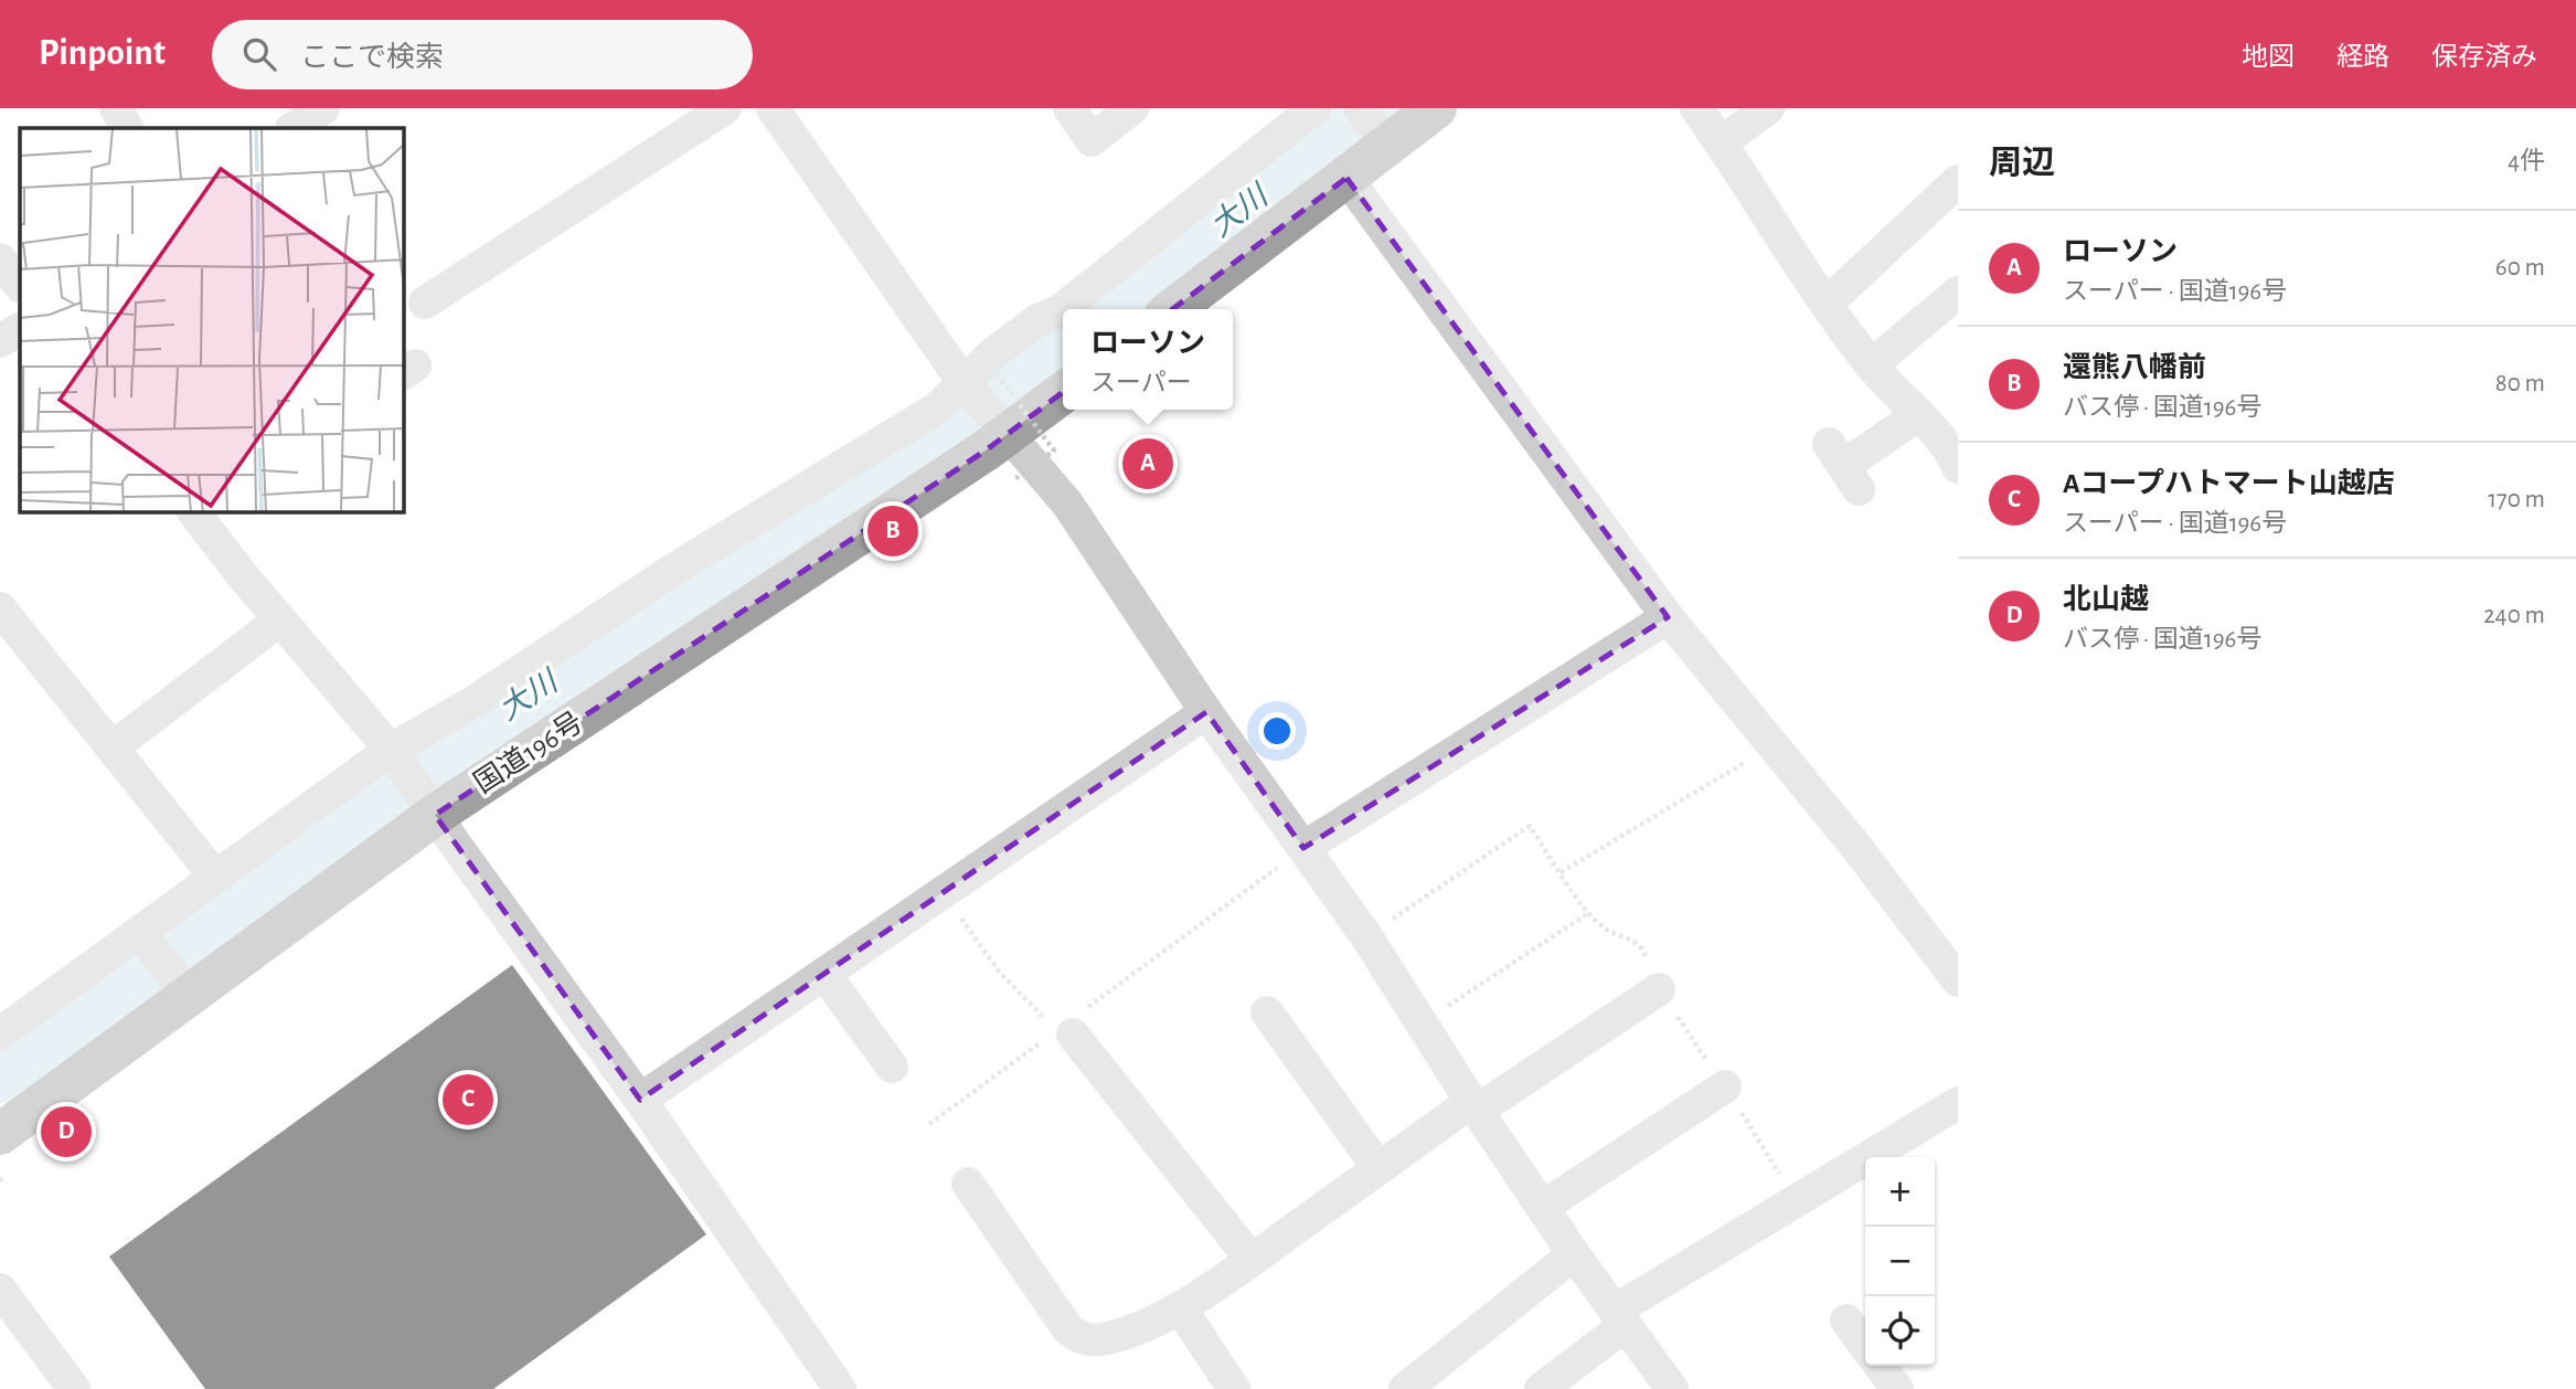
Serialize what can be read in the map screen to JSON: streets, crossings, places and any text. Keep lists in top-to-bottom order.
{
  "streets": {
    "highway": ["国道196号"]
  },
  "water": ["大川"],
  "page": {
    "header": "Pinpoint",
    "search": "ここで検索",
    "nav": ["地図", "経路", "保存済み"],
    "heading": ["周辺", "4件"],
    "list": [
      {
        "mark": "A",
        "name": "ローソン",
        "note": "スーパー · 国道196号",
        "value": "60 m"
      },
      {
        "mark": "B",
        "name": "還熊八幡前",
        "note": "バス停 · 国道196号",
        "value": "80 m"
      },
      {
        "mark": "C",
        "name": "Aコープハトマート山越店",
        "note": "スーパー · 国道196号",
        "value": "170 m"
      },
      {
        "mark": "D",
        "name": "北山越",
        "note": "バス停 · 国道196号",
        "value": "240 m"
      }
    ],
    "popup": ["ローソン", "スーパー"],
    "pins": [
      "A",
      "B",
      "C",
      "D"
    ],
    "map_buttons": ["+", "−"]
  }
}
